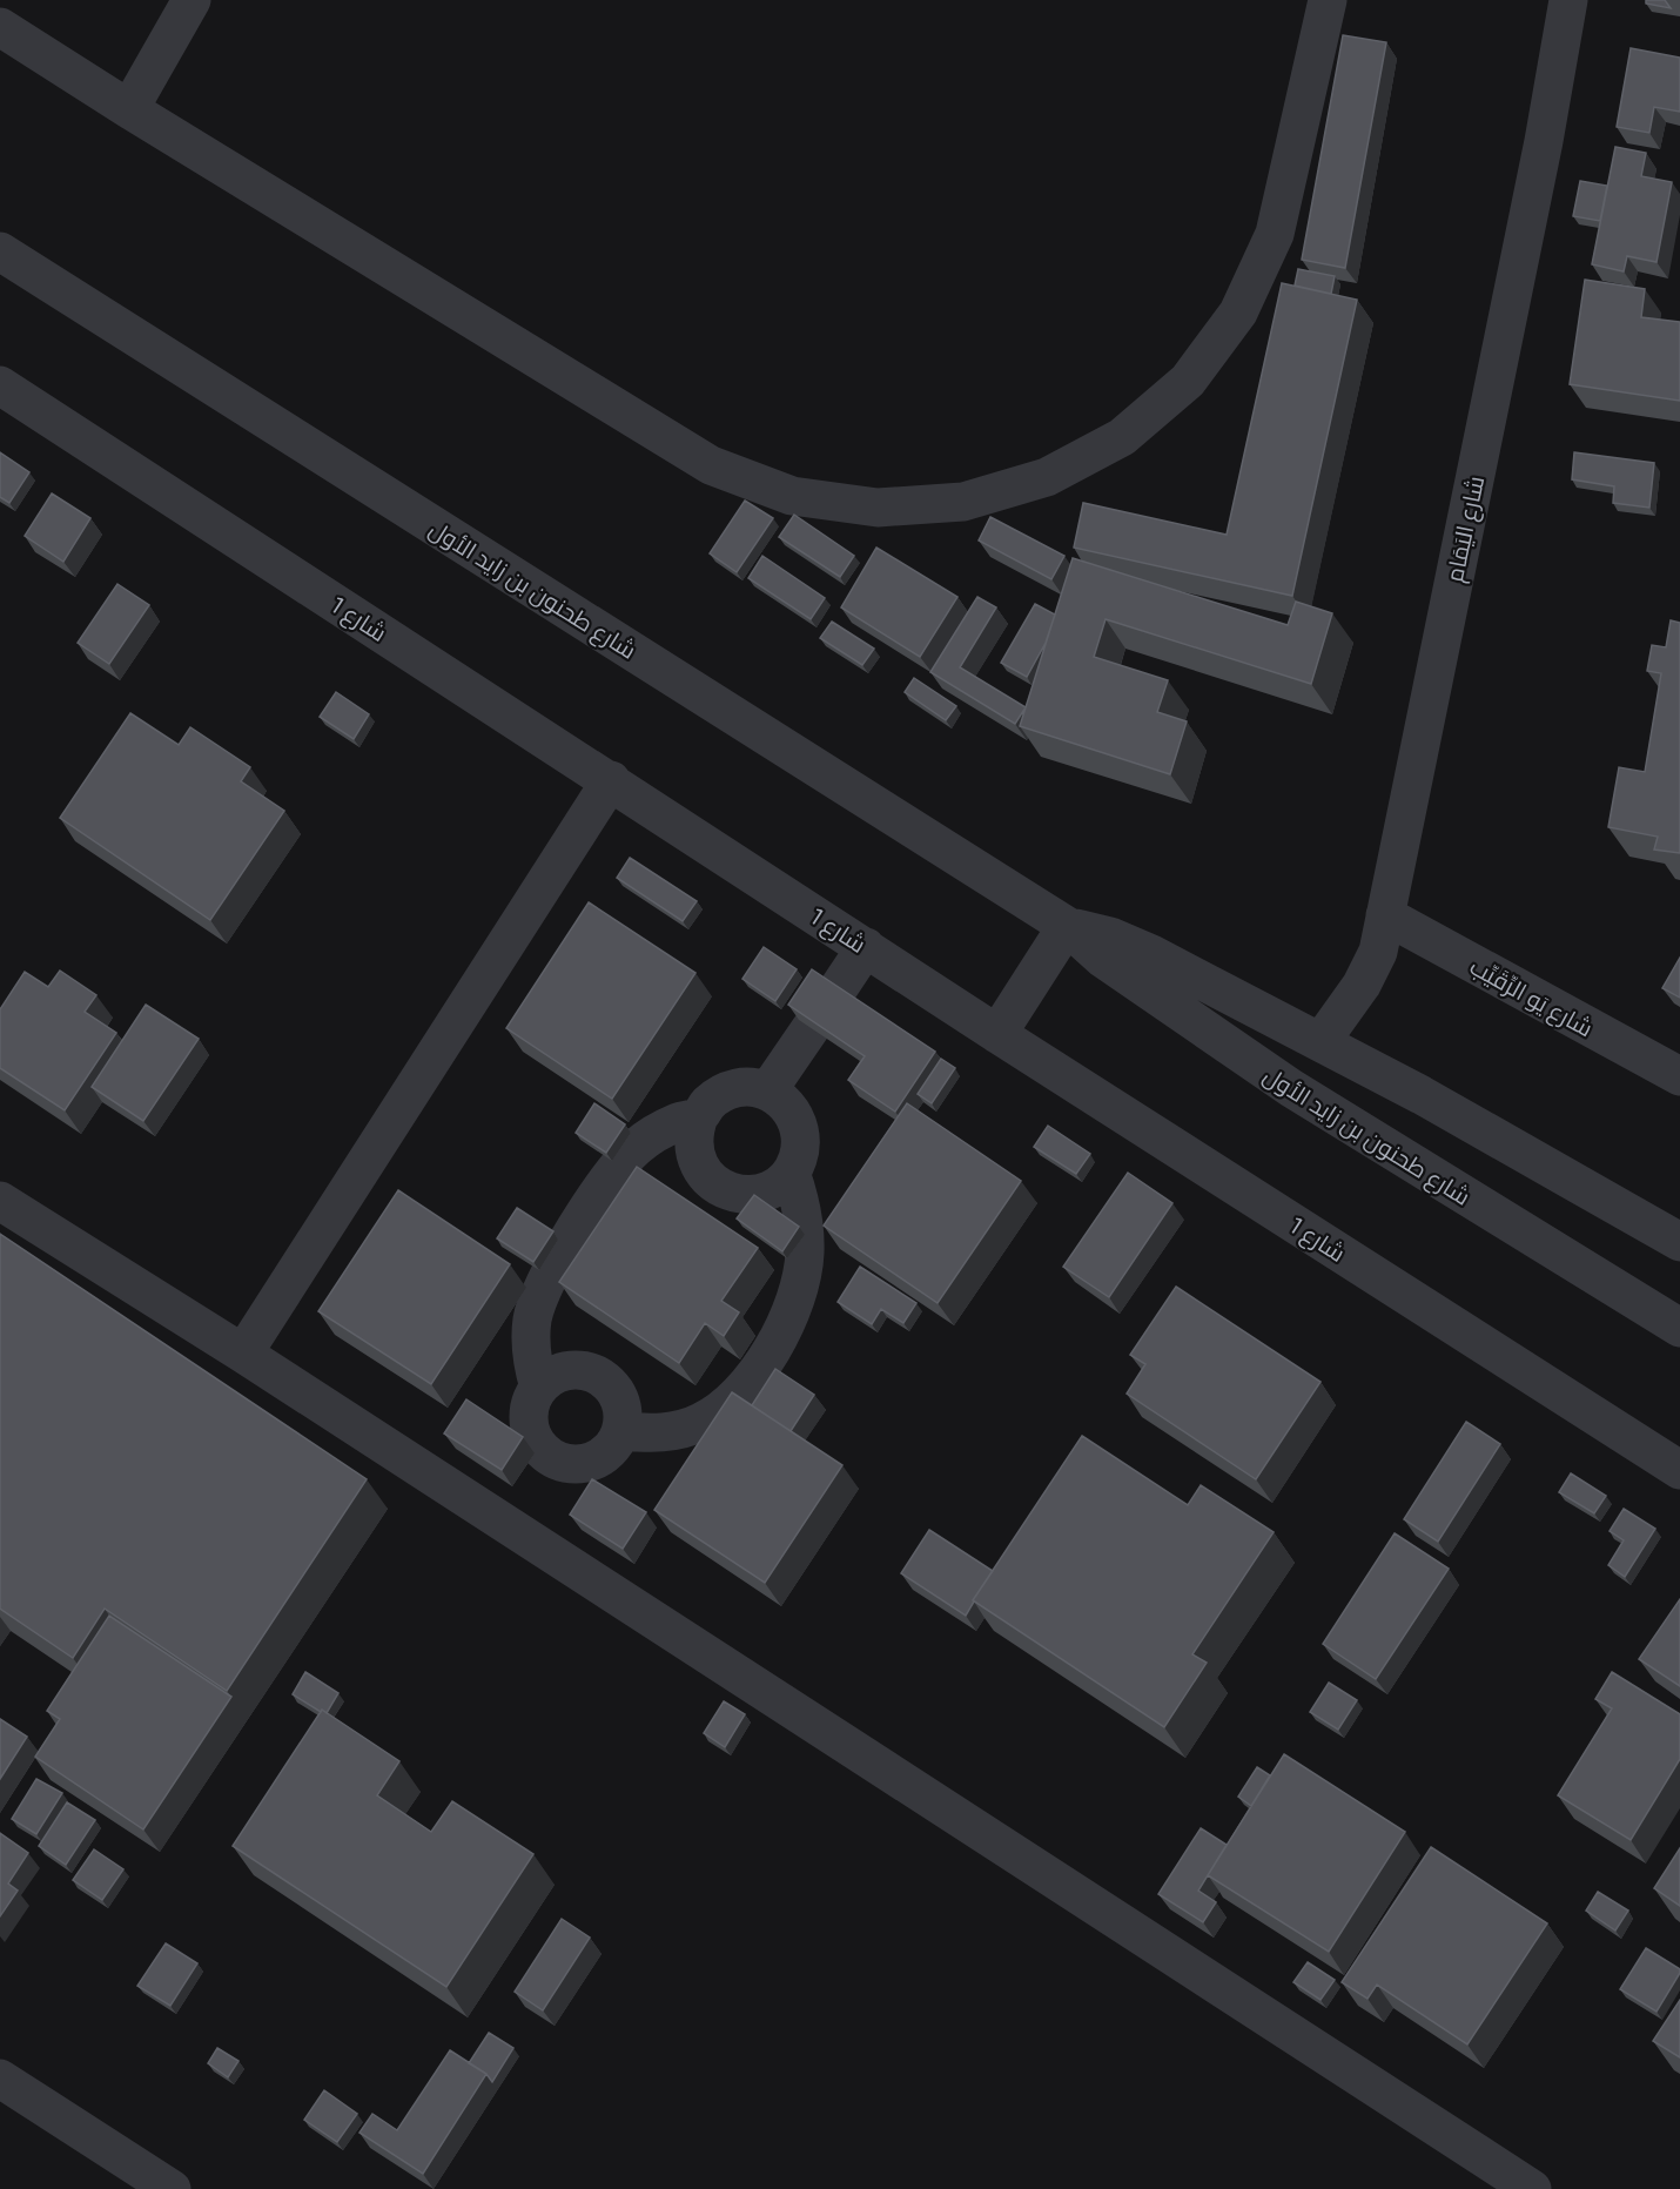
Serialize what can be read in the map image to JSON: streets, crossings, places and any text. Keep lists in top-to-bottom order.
{
  "streets": {
    "street": [
      "شارع اليَمَام",
      "شارع طحنون بن زايد الأول",
      "شارع 1",
      "شارع يَو الرِّقَيِّب"
    ]
  },
  "crossings": [
    ["شارع اليَمَام", "شارع طحنون بن زايد الأول"],
    ["شارع اليَمَام", "شارع يَو الرِّقَيِّب"]
  ]
}
